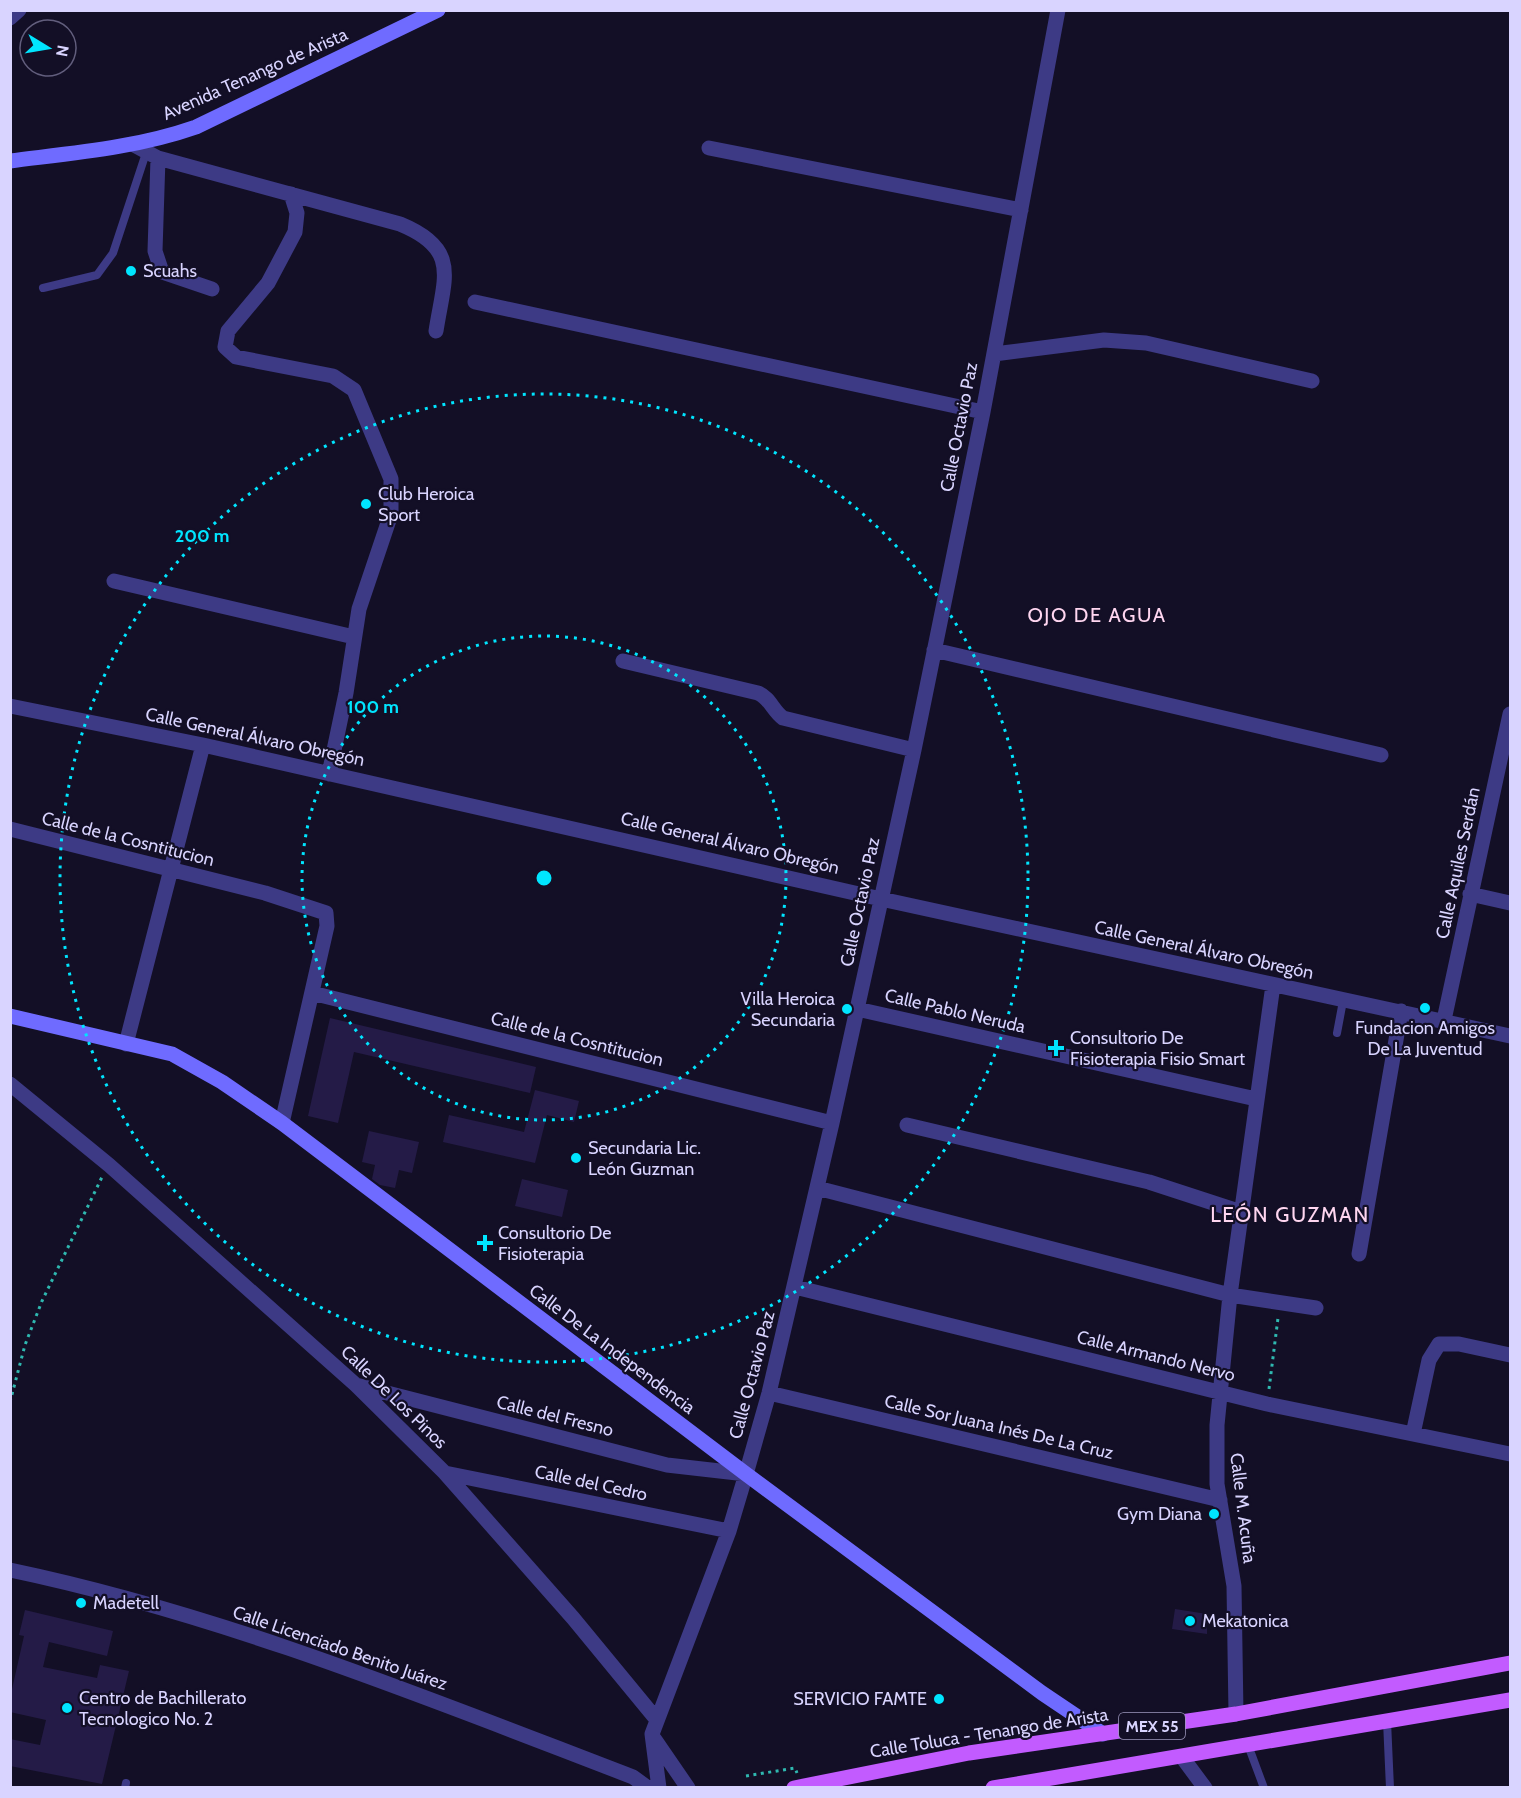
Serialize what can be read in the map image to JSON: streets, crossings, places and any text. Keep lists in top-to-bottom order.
{
  "streets": {
    "main road": ["MEX 55", "Calle Toluca - Tenango de Arista"],
    "street": [
      "Avenida Tenango de Arista",
      "Calle Octavio Paz",
      "Calle General Álvaro Obregón",
      "Calle de la Cosntitucion",
      "Calle Aquiles Serdán",
      "Calle Pablo Neruda",
      "Calle De La Independencia",
      "Calle Armando Nervo",
      "Calle De Los Pinos",
      "Calle del Fresno",
      "Calle Sor Juana Inés De La Cruz",
      "Calle del Cedro",
      "Calle M. Acuña",
      "Calle Licenciado Benito Juárez"
    ]
  },
  "crossings": [
    ["Calle Octavio Paz", "Calle General Álvaro Obregón"],
    ["Calle Octavio Paz", "Calle de la Cosntitucion"],
    ["Calle Octavio Paz", "Calle Pablo Neruda"],
    ["Calle Octavio Paz", "Calle De La Independencia"],
    ["Calle Octavio Paz", "Calle Armando Nervo"],
    ["Calle Octavio Paz", "Calle De Los Pinos"],
    ["Calle Octavio Paz", "Calle del Fresno"],
    ["Calle Octavio Paz", "Calle Sor Juana Inés De La Cruz"],
    ["Calle Octavio Paz", "Calle del Cedro"],
    ["Calle General Álvaro Obregón", "Calle Aquiles Serdán"],
    ["Calle General Álvaro Obregón", "Calle M. Acuña"],
    ["Calle Pablo Neruda", "Calle M. Acuña"],
    ["Calle De La Independencia", "Calle del Fresno"],
    ["Calle De La Independencia", "Calle Toluca - Tenango de Arista"],
    ["Calle Armando Nervo", "Calle M. Acuña"],
    ["Calle De Los Pinos", "Calle del Fresno"],
    ["Calle De Los Pinos", "Calle del Cedro"],
    ["Calle Sor Juana Inés De La Cruz", "Calle M. Acuña"],
    ["Calle M. Acuña", "Calle Toluca - Tenango de Arista"]
  ],
  "districts": ["OJO DE AGUA", "LEÓN GUZMAN"],
  "places": {
    "other": [
      "Scuahs",
      "Club Heroica Sport",
      "Fundacion Amigos De La Juventud",
      "Villa Heroica Secundaria",
      "Secundaria Lic. León Guzman",
      "Gym Diana",
      "Madetell",
      "Mekatonica",
      "SERVICIO FAMTE",
      "Centro de Bachillerato Tecnologico No. 2"
    ],
    "health": ["Consultorio De Fisioterapia Fisio Smart", "Consultorio De Fisioterapia"]
  },
  "north": "right",
  "rings": ["200 m", "100 m"]
}
